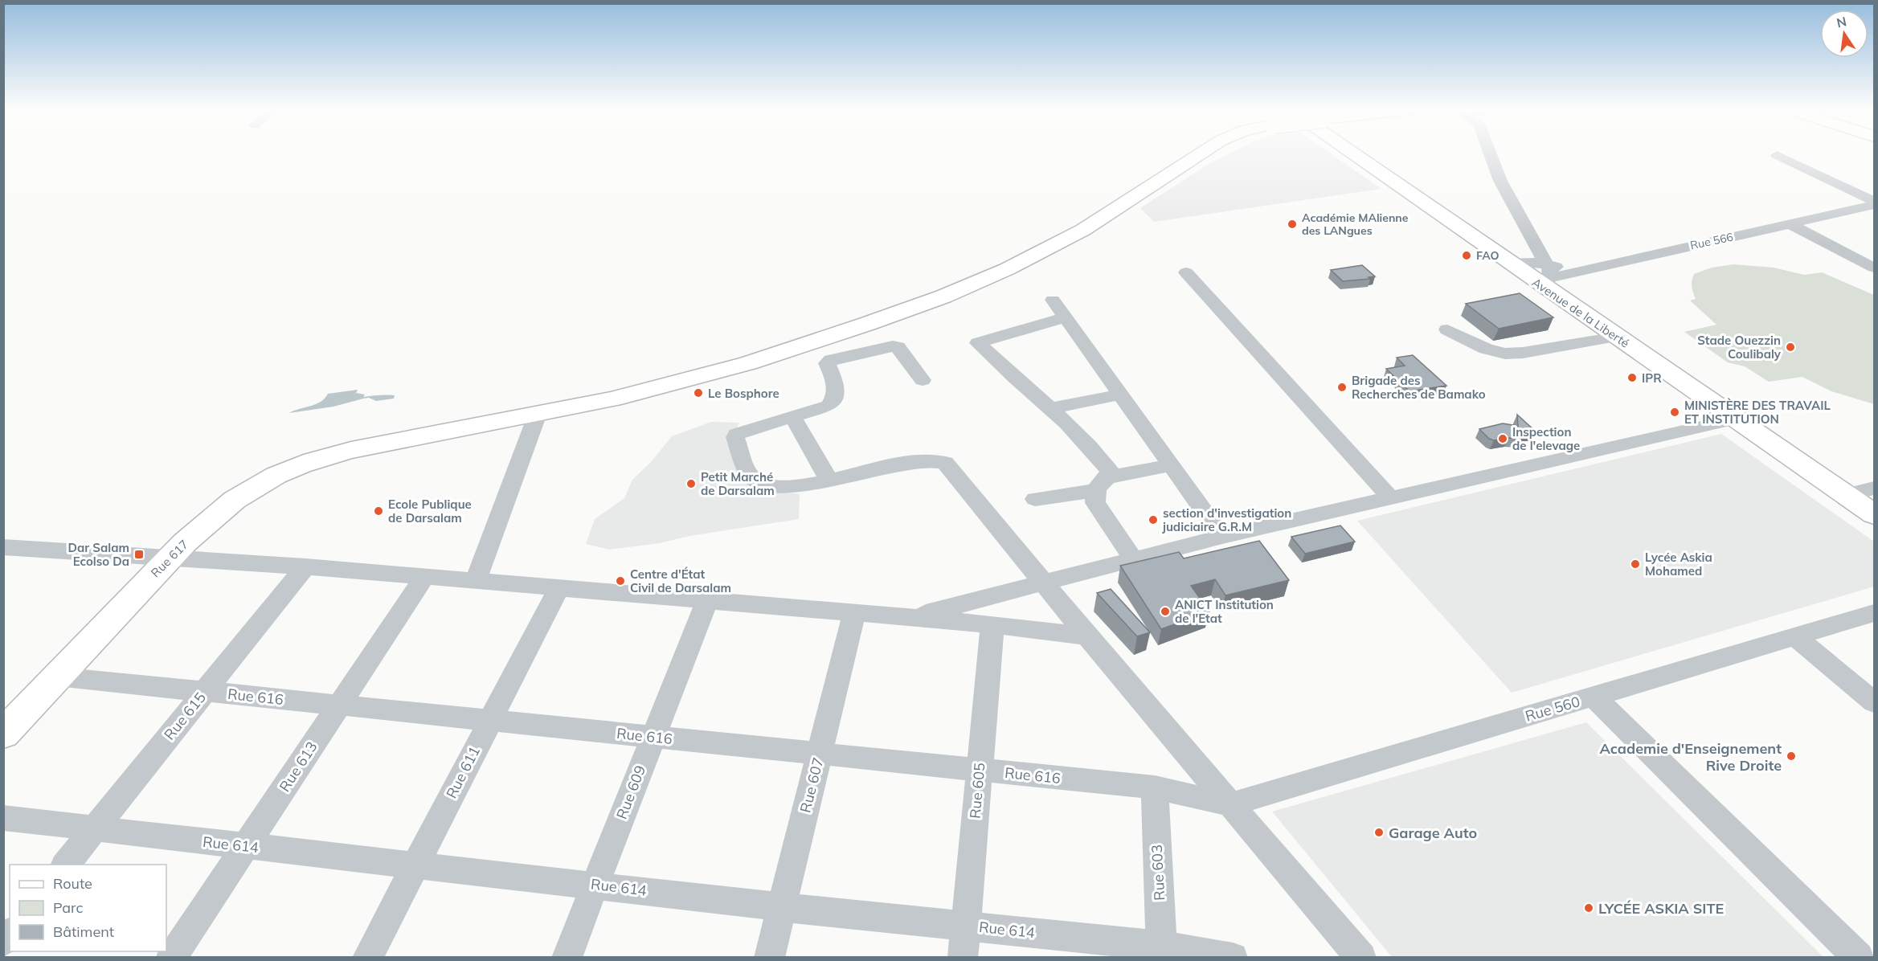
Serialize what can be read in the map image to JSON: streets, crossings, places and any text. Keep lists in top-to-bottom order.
{
  "streets": {
    "main road": ["Avenue de la Liberté", "Rue 617"],
    "street": [
      "Rue 566",
      "Rue 616",
      "Rue 560",
      "Rue 615",
      "Rue 613",
      "Rue 611",
      "Rue 607",
      "Rue 605",
      "Rue 609",
      "Rue 614",
      "Rue 603"
    ]
  },
  "crossings": [
    ["Rue 566", "Avenue de la Liberté"],
    ["Rue 617", "Rue 616"],
    ["Rue 616", "Rue 560"],
    ["Rue 616", "Rue 615"],
    ["Rue 616", "Rue 613"],
    ["Rue 616", "Rue 611"],
    ["Rue 616", "Rue 607"],
    ["Rue 616", "Rue 605"],
    ["Rue 616", "Rue 609"],
    ["Rue 616", "Rue 603"],
    ["Rue 615", "Rue 614"],
    ["Rue 613", "Rue 614"],
    ["Rue 611", "Rue 614"],
    ["Rue 607", "Rue 614"],
    ["Rue 605", "Rue 614"],
    ["Rue 609", "Rue 614"],
    ["Rue 614", "Rue 603"]
  ],
  "places": {
    "other": [
      "Académie MAlienne des LANgues",
      "FAO",
      "Stade Ouezzin Coulibaly",
      "IPR",
      "Brigade des Recherches de Bamako",
      "Le Bosphore",
      "MINISTÈRE DES TRAVAIL ET INSTITUTION",
      "Inspection de l'elevage",
      "Petit Marché de Darsalam",
      "Ecole Publique de Darsalam",
      "section d'investigation judiciaire G.R.M",
      "Lycée Askia Mohamed",
      "Centre d'État Civil de Darsalam",
      "ANICT Institution de l'Etat",
      "Academie d'Enseignement Rive Droite",
      "Garage Auto",
      "LYCÉE ASKIA SITE"
    ],
    "transit": ["Dar Salam Ecolso Da"]
  },
  "legend": ["Route", "Parc", "Bâtiment"],
  "north": "top"
}
